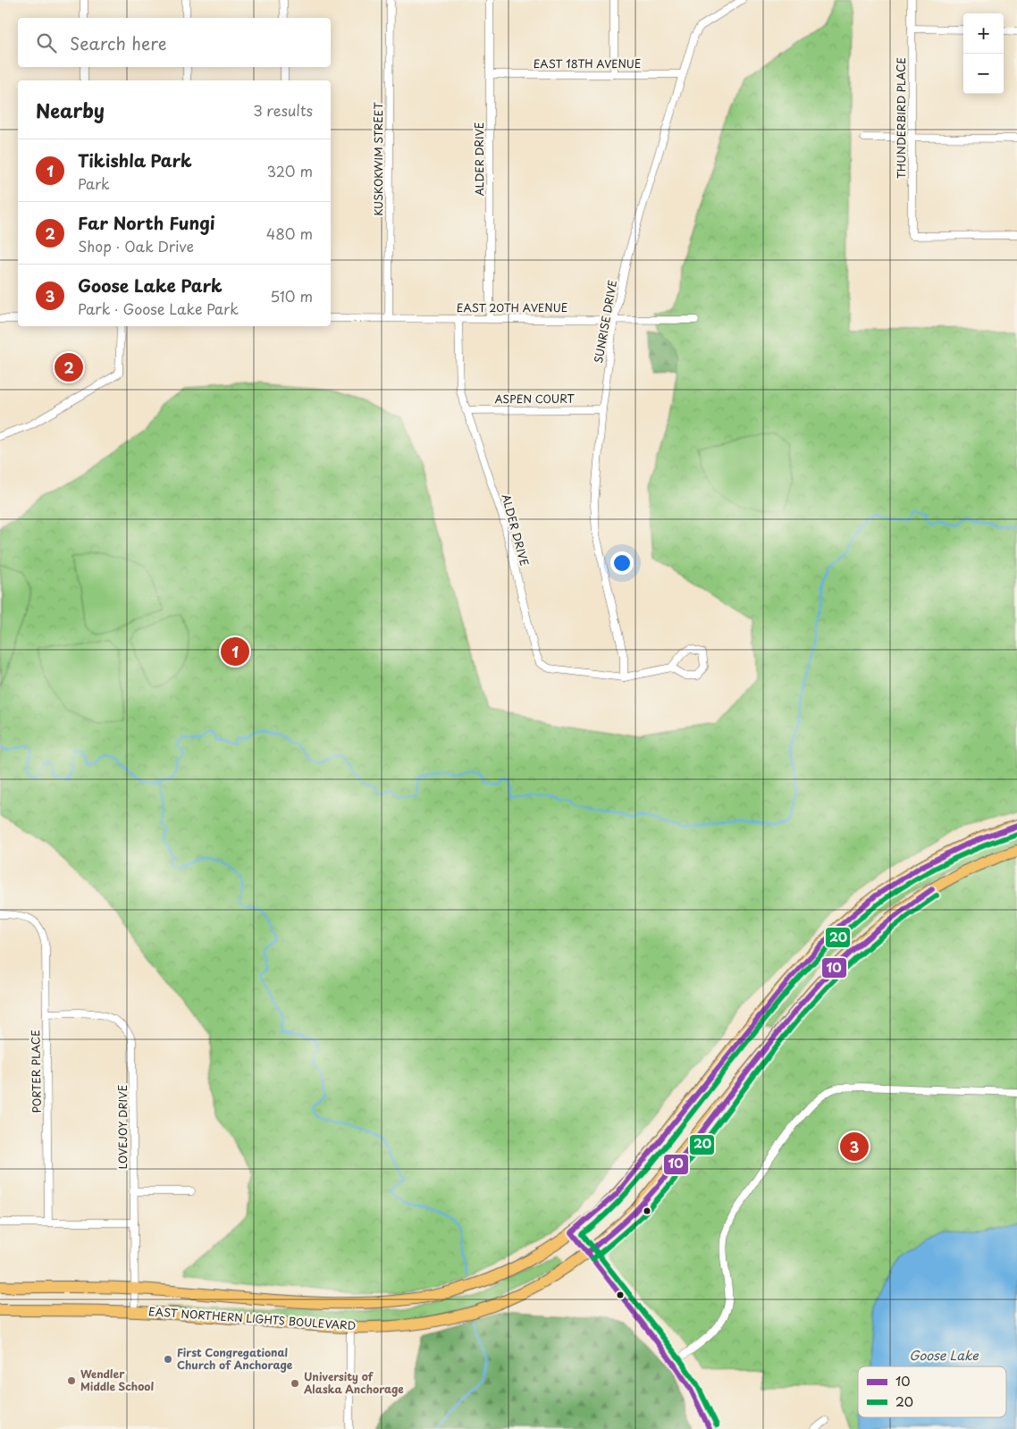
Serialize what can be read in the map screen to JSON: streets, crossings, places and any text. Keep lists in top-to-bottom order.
{
  "streets": {
    "main road": ["EAST NORTHERN LIGHTS BOULEVARD"],
    "street": [
      "EAST 18TH AVENUE",
      "THUNDERBIRD PLACE",
      "KUSKOKWIM STREET",
      "ALDER DRIVE",
      "EAST 20TH AVENUE",
      "SUNRISE DRIVE",
      "ASPEN COURT",
      "PORTER PLACE",
      "LOVEJOY DRIVE"
    ]
  },
  "crossings": [
    ["EAST 18TH AVENUE", "ALDER DRIVE"],
    ["EAST 18TH AVENUE", "SUNRISE DRIVE"],
    ["KUSKOKWIM STREET", "EAST 20TH AVENUE"],
    ["ALDER DRIVE", "EAST 20TH AVENUE"],
    ["ALDER DRIVE", "SUNRISE DRIVE"],
    ["ALDER DRIVE", "ASPEN COURT"],
    ["EAST 20TH AVENUE", "SUNRISE DRIVE"],
    ["SUNRISE DRIVE", "ASPEN COURT"],
    ["PORTER PLACE", "LOVEJOY DRIVE"],
    ["LOVEJOY DRIVE", "EAST NORTHERN LIGHTS BOULEVARD"]
  ],
  "water": ["Goose Lake"],
  "places": ["First Congregational Church of Anchorage", "Wendler Middle School", "University of Alaska Anchorage"],
  "lines": ["transit line 10", "transit line 20"],
  "legend": ["10", "20"],
  "page": {
    "map_buttons": ["+", "−"],
    "search": "Search here",
    "heading": ["Nearby", "3 results"],
    "list": [
      {
        "mark": "1",
        "name": "Tikishla Park",
        "note": "Park",
        "value": "320 m"
      },
      {
        "mark": "2",
        "name": "Far North Fungi",
        "note": "Shop · Oak Drive",
        "value": "480 m"
      },
      {
        "mark": "3",
        "name": "Goose Lake Park",
        "note": "Park · Goose Lake Park",
        "value": "510 m"
      }
    ],
    "pins": ["2", "1", "3"]
  }
}
